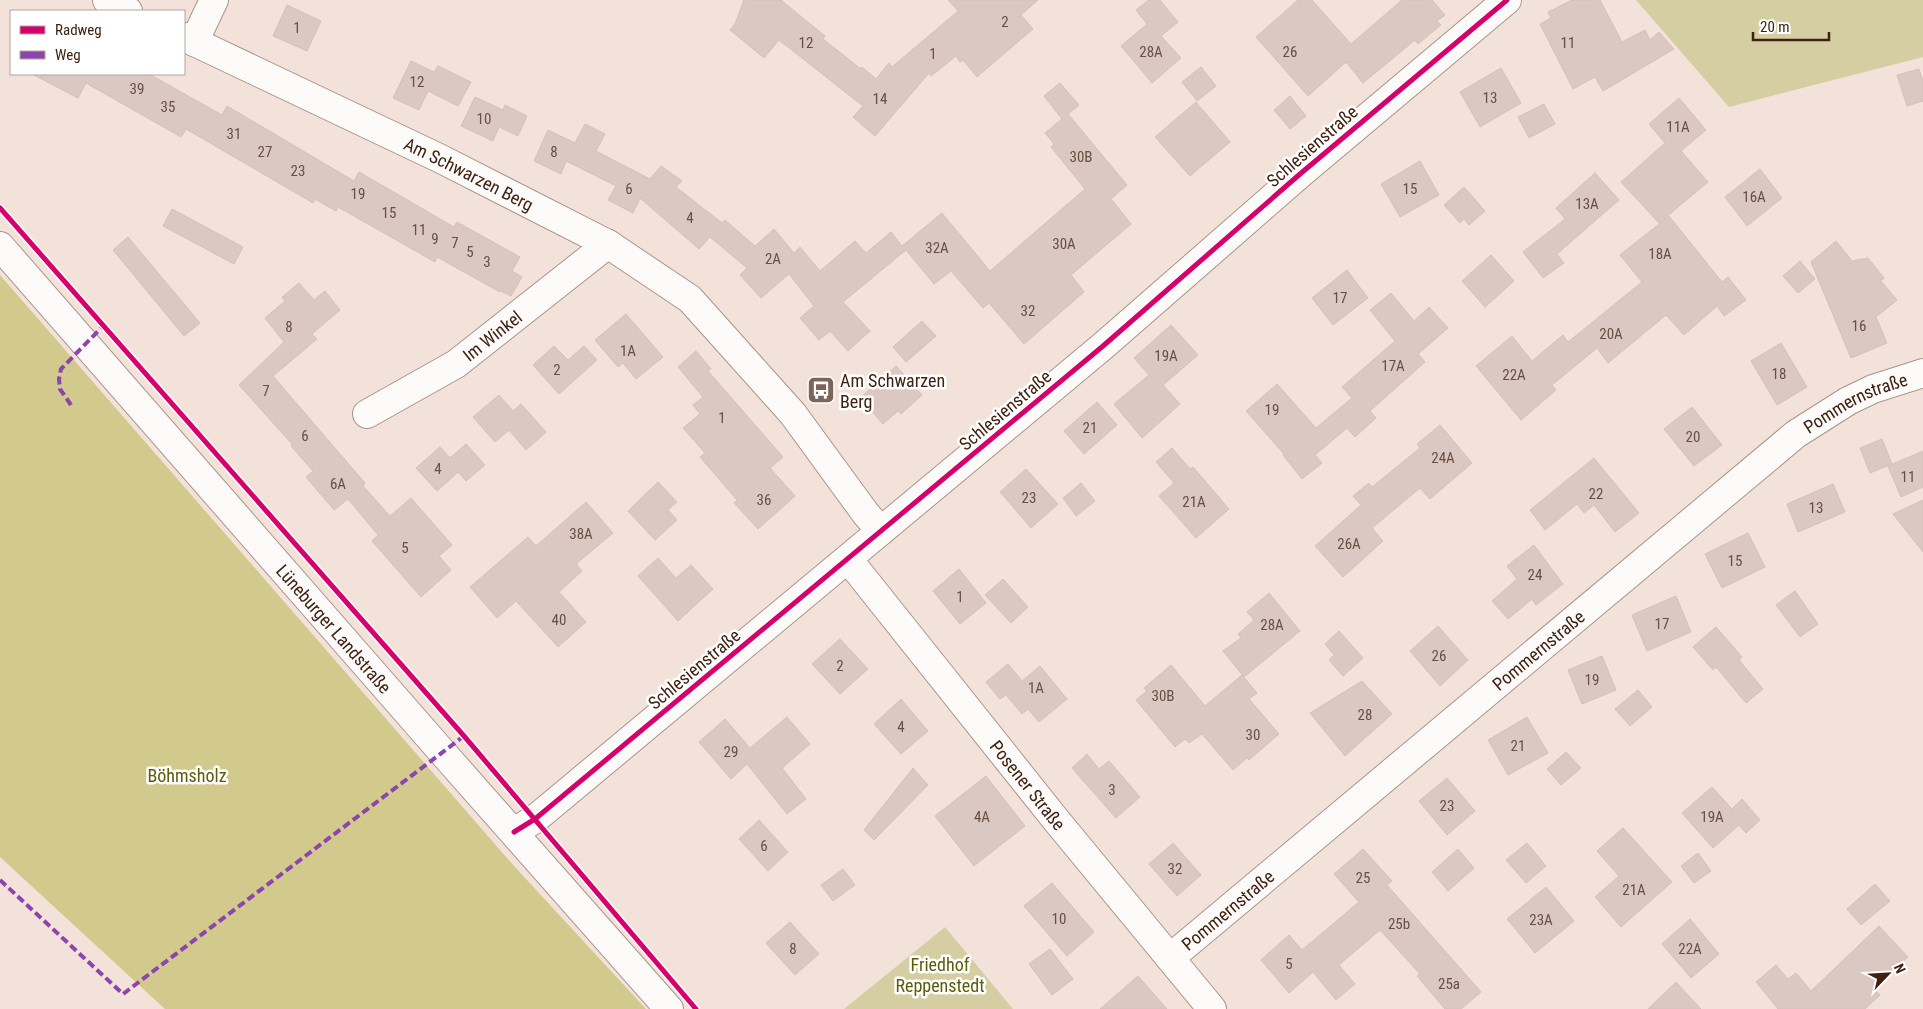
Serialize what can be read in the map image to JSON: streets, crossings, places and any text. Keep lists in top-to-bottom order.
{
  "streets": {
    "street": [
      "Schlesienstraße",
      "Am Schwarzen Berg",
      "Im Winkel",
      "Pommernstraße",
      "Lüneburger Landstraße",
      "Posener Straße"
    ]
  },
  "crossings": [
    ["Schlesienstraße", "Am Schwarzen Berg"],
    ["Schlesienstraße", "Lüneburger Landstraße"],
    ["Schlesienstraße", "Posener Straße"],
    ["Am Schwarzen Berg", "Im Winkel"],
    ["Pommernstraße", "Posener Straße"]
  ],
  "parks": ["Böhmsholz", "Friedhof Reppenstedt"],
  "places": {
    "bus stop": ["Am Schwarzen Berg"]
  },
  "house_numbers": [
    "2",
    "1",
    "12",
    "11",
    "28A",
    "26",
    "1",
    "12",
    "39",
    "13",
    "14",
    "35",
    "10",
    "11A",
    "31",
    "27",
    "8",
    "30B",
    "23",
    "6",
    "15",
    "19",
    "16A",
    "13A",
    "15",
    "4",
    "11",
    "9",
    "7",
    "30A",
    "32A",
    "5",
    "18A",
    "2A",
    "3",
    "17",
    "32",
    "16",
    "8",
    "20A",
    "1A",
    "19A",
    "17A",
    "2",
    "18",
    "22A",
    "7",
    "19",
    "1",
    "21",
    "6",
    "20",
    "24A",
    "4",
    "11",
    "6A",
    "22",
    "23",
    "36",
    "21A",
    "13",
    "38A",
    "26A",
    "5",
    "15",
    "24",
    "1",
    "40",
    "17",
    "28A",
    "26",
    "2",
    "19",
    "1A",
    "30B",
    "28",
    "4",
    "30",
    "21",
    "29",
    "3",
    "23",
    "4A",
    "19A",
    "6",
    "32",
    "25",
    "21A",
    "10",
    "23A",
    "25b",
    "8",
    "22A",
    "5",
    "25a"
  ],
  "legend": ["Radweg", "Weg"],
  "scale_bar": "20 m",
  "north": "top right"
}
